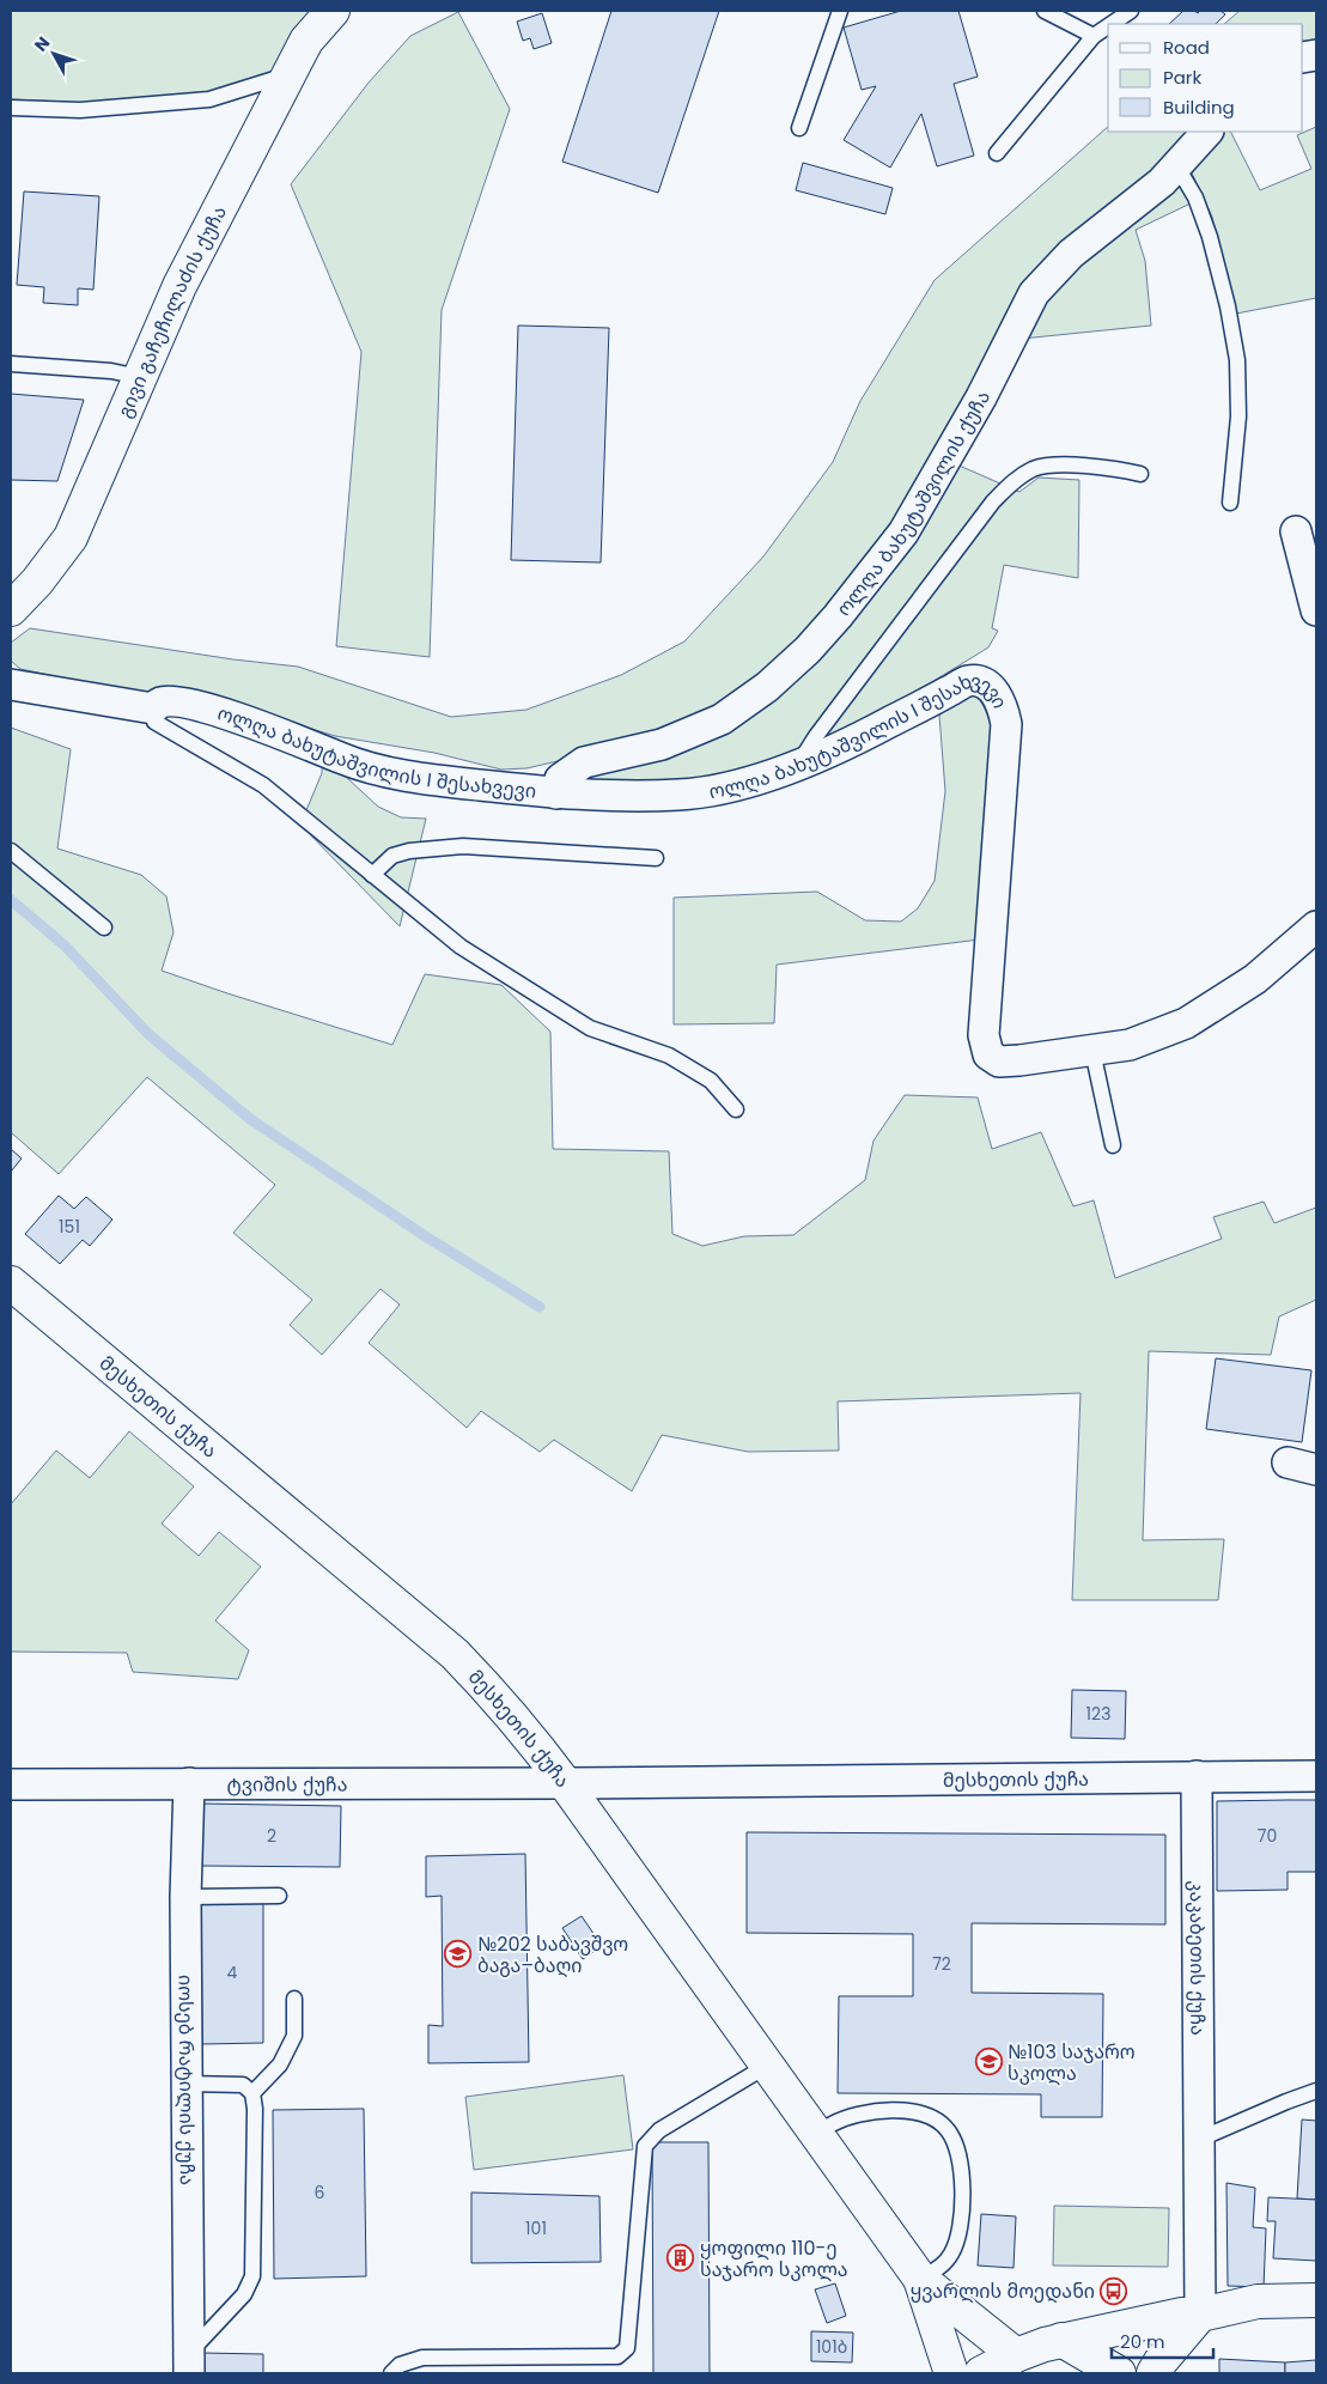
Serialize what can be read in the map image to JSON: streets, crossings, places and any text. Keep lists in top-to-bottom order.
{
  "streets": {
    "street": [
      "გივი გაჩეჩილაძის ქუჩა",
      "ოლღა ბახუტაშვილის ქუჩა",
      "ოლღა ბახუტაშვილის I შესახვევი",
      "მესხეთის ქუჩა",
      "ტვიშის ქუჩა",
      "კაკაბეთის ქუჩა",
      "იოსებ რატილის ქუჩა"
    ]
  },
  "crossings": [
    ["ოლღა ბახუტაშვილის ქუჩა", "ოლღა ბახუტაშვილის I შესახვევი"],
    ["მესხეთის ქუჩა", "ტვიშის ქუჩა"],
    ["მესხეთის ქუჩა", "კაკაბეთის ქუჩა"],
    ["ტვიშის ქუჩა", "იოსებ რატილის ქუჩა"]
  ],
  "places": {
    "school or university": ["№202 საბავშვო ბაგა–ბაღი", "№103 საჯარო სკოლა"],
    "building": ["ყოფილი 110-ე საჯარო სკოლა"],
    "bus stop": ["ყვარლის მოედანი"]
  },
  "house_numbers": [
    "151",
    "123",
    "2",
    "70",
    "72",
    "4",
    "6",
    "101",
    "101ბ"
  ],
  "legend": ["Road", "Park", "Building"],
  "scale_bar": "20 m",
  "north": "top left"
}
